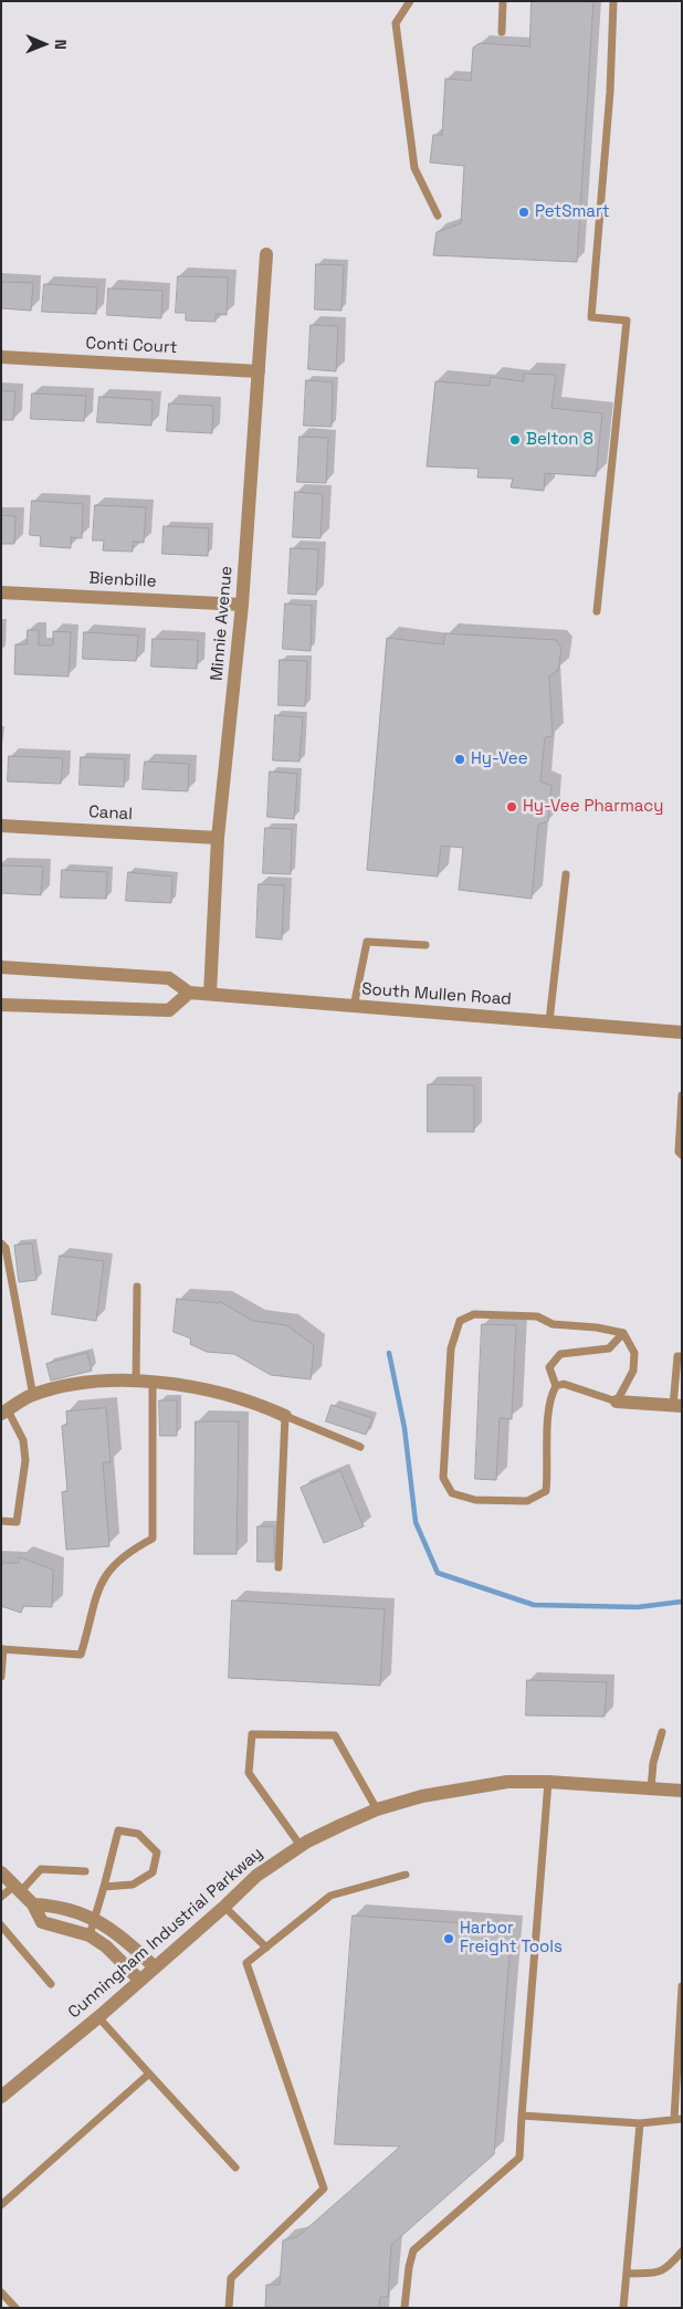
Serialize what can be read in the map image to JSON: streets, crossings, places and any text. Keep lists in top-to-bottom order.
{
  "streets": {
    "street": [
      "Conti Court",
      "Bienbille",
      "Minnie Avenue",
      "Canal",
      "South Mullen Road",
      "Cunningham Industrial Parkway"
    ]
  },
  "crossings": [
    ["Conti Court", "Minnie Avenue"],
    ["Bienbille", "Minnie Avenue"],
    ["Minnie Avenue", "Canal"],
    ["Minnie Avenue", "South Mullen Road"]
  ],
  "places": [
    "PetSmart",
    "Belton 8",
    "Hy-Vee",
    "Hy-Vee Pharmacy",
    "Harbor Freight Tools"
  ],
  "north": "right"
}
